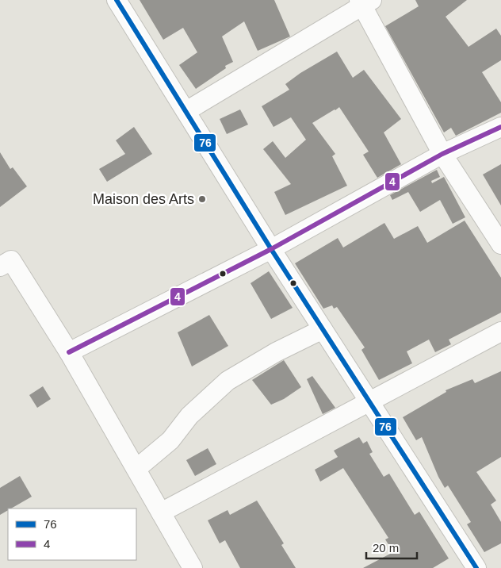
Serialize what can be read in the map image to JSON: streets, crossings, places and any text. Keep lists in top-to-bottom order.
{
  "places": ["Maison des Arts"],
  "lines": ["transit line 76", "transit line 4"],
  "legend": ["76", "4"],
  "scale_bar": "20 m"
}
